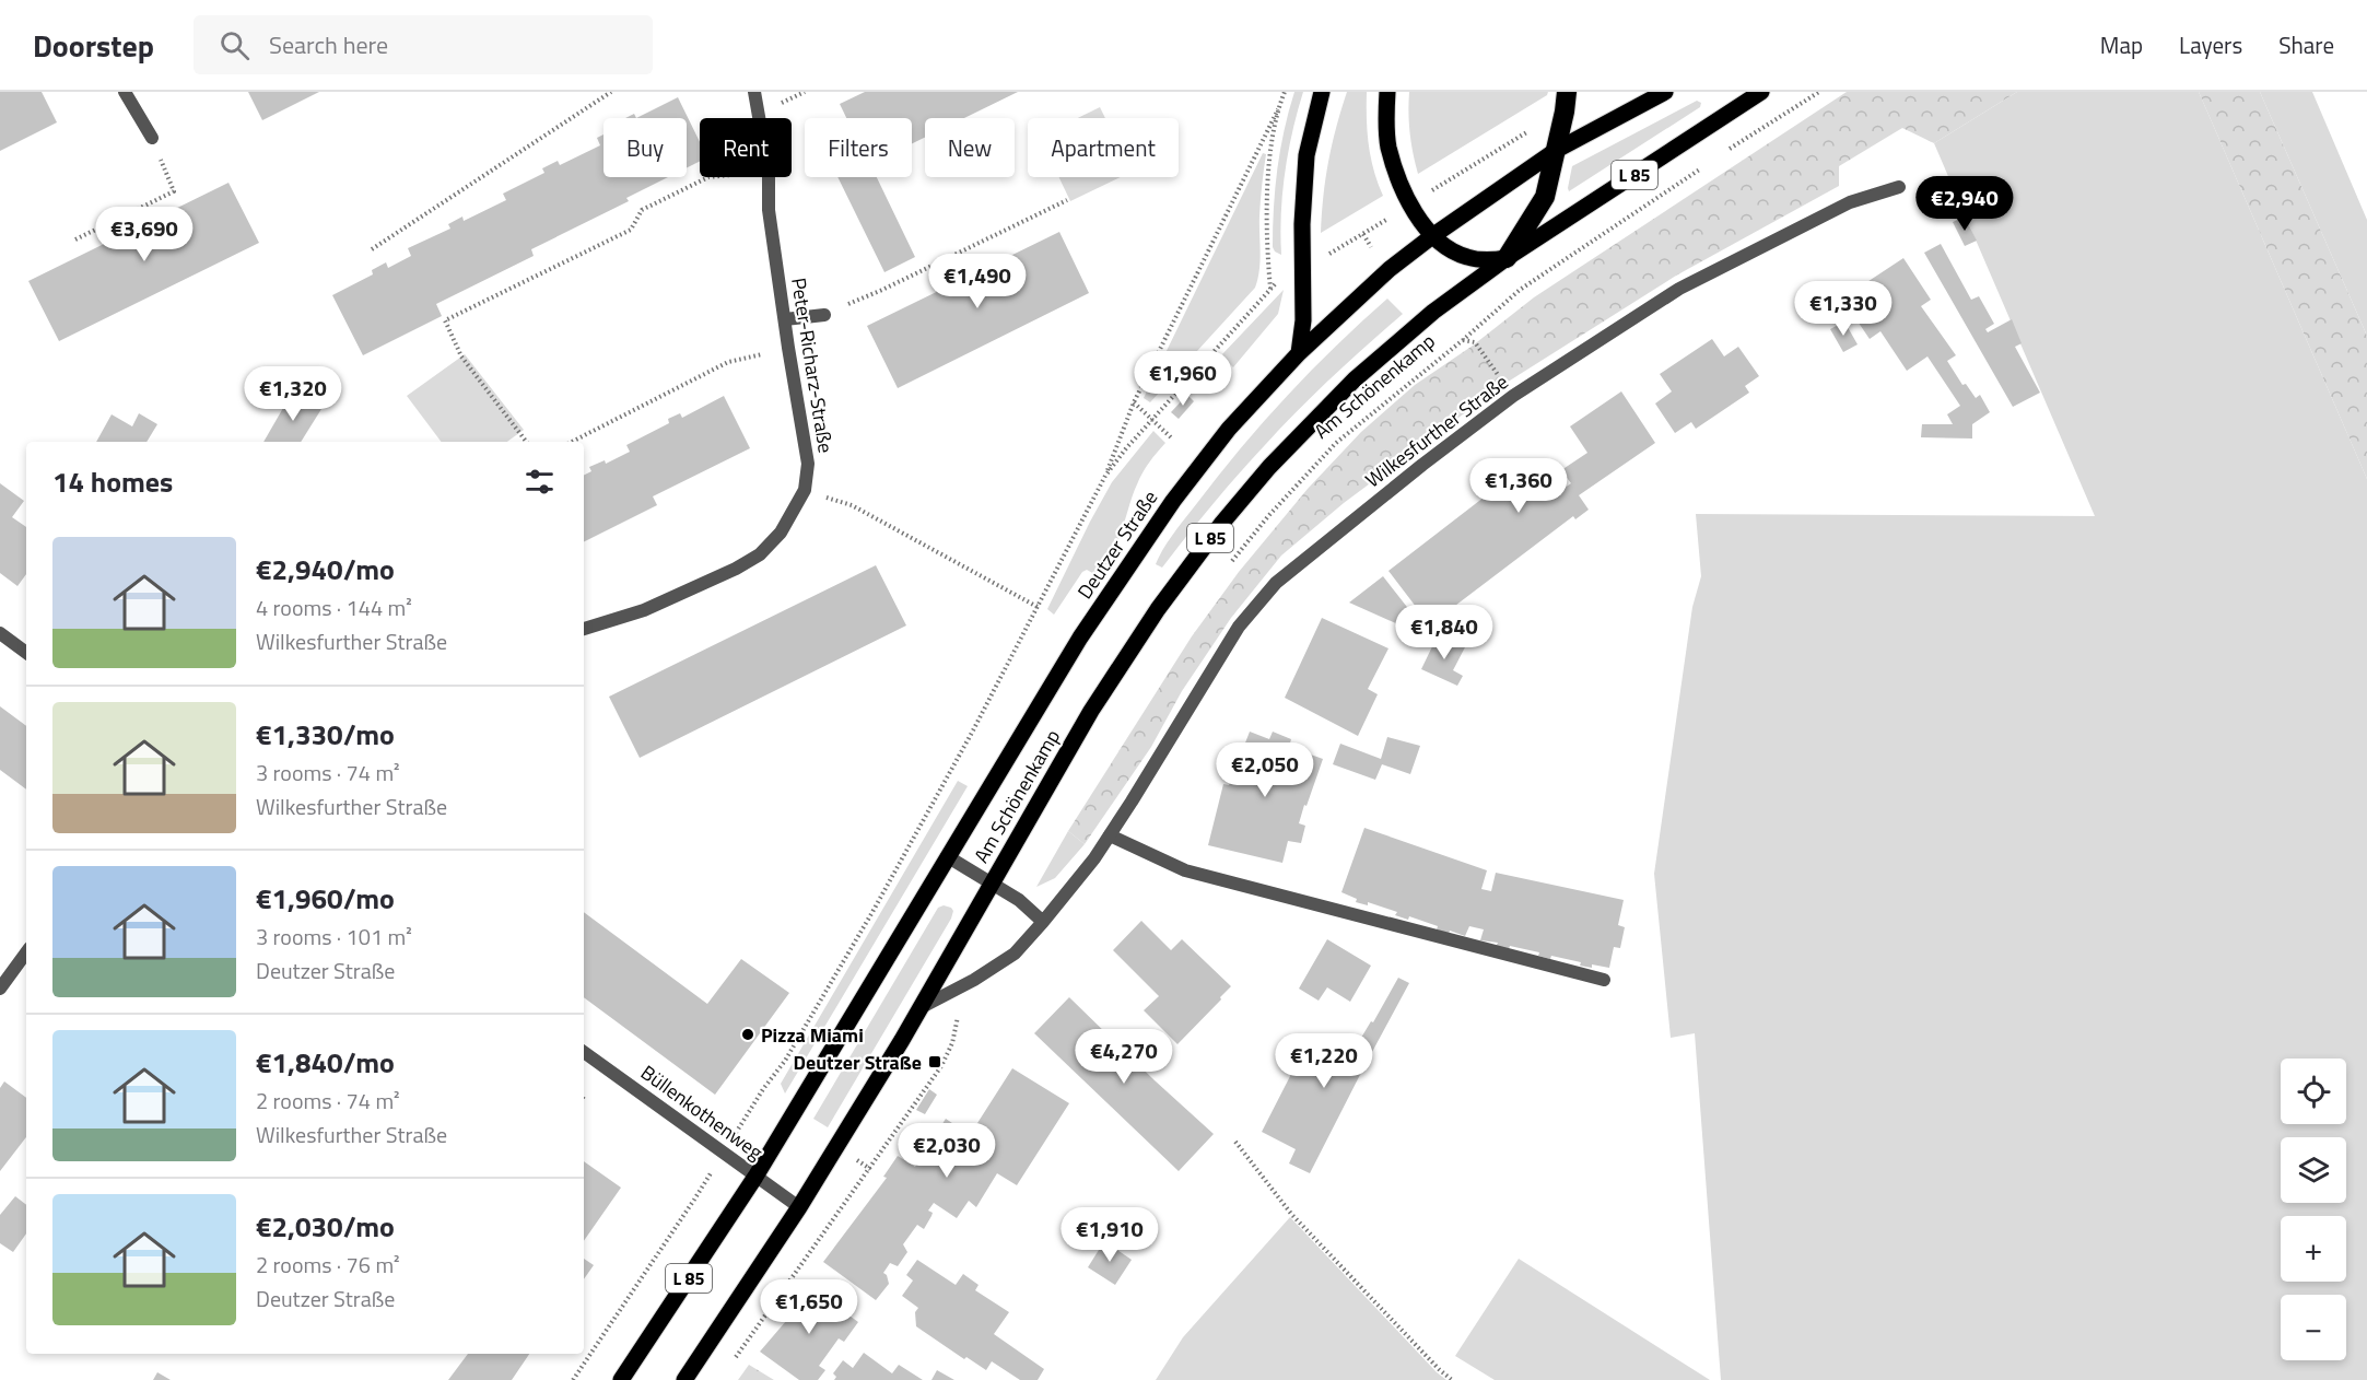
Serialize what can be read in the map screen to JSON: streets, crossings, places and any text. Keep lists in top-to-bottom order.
{
  "streets": {
    "main road": ["L 85", "Am Schönenkamp", "Deutzer Straße"],
    "street": ["Peter-Richarz-Straße", "Wilkesfurther Straße", "Büllenkothenweg"]
  },
  "crossings": [
    ["L 85", "Am Schönenkamp"],
    ["L 85", "Wilkesfurther Straße"],
    ["L 85", "Deutzer Straße"],
    ["L 85", "Büllenkothenweg"],
    ["Am Schönenkamp", "Wilkesfurther Straße"],
    ["Deutzer Straße", "Büllenkothenweg"]
  ],
  "places": {
    "other": ["Pizza Miami"],
    "transit": ["Deutzer Straße"]
  },
  "page": {
    "header": "Doorstep",
    "search": "Search here",
    "nav": ["Map", "Layers", "Share"],
    "chip": [
      "Buy",
      "Rent",
      "Filters",
      "New",
      "Apartment"
    ],
    "price": [
      "€2,940",
      "€3,690",
      "€1,490",
      "€1,330",
      "€1,960",
      "€1,320",
      "€1,360",
      "€1,840",
      "€2,050",
      "€4,270",
      "€1,220",
      "€2,030",
      "€1,910",
      "€1,650"
    ],
    "heading": "14 homes",
    "list": [
      {
        "name": "€2,940/mo",
        "note": "4 rooms · 144 m² · Wilkesfurther Straße"
      },
      {
        "name": "€1,330/mo",
        "note": "3 rooms · 74 m² · Wilkesfurther Straße"
      },
      {
        "name": "€1,960/mo",
        "note": "3 rooms · 101 m² · Deutzer Straße"
      },
      {
        "name": "€1,840/mo",
        "note": "2 rooms · 74 m² · Wilkesfurther Straße"
      },
      {
        "name": "€2,030/mo",
        "note": "2 rooms · 76 m² · Deutzer Straße"
      }
    ],
    "map_buttons": ["+", "−"]
  }
}
